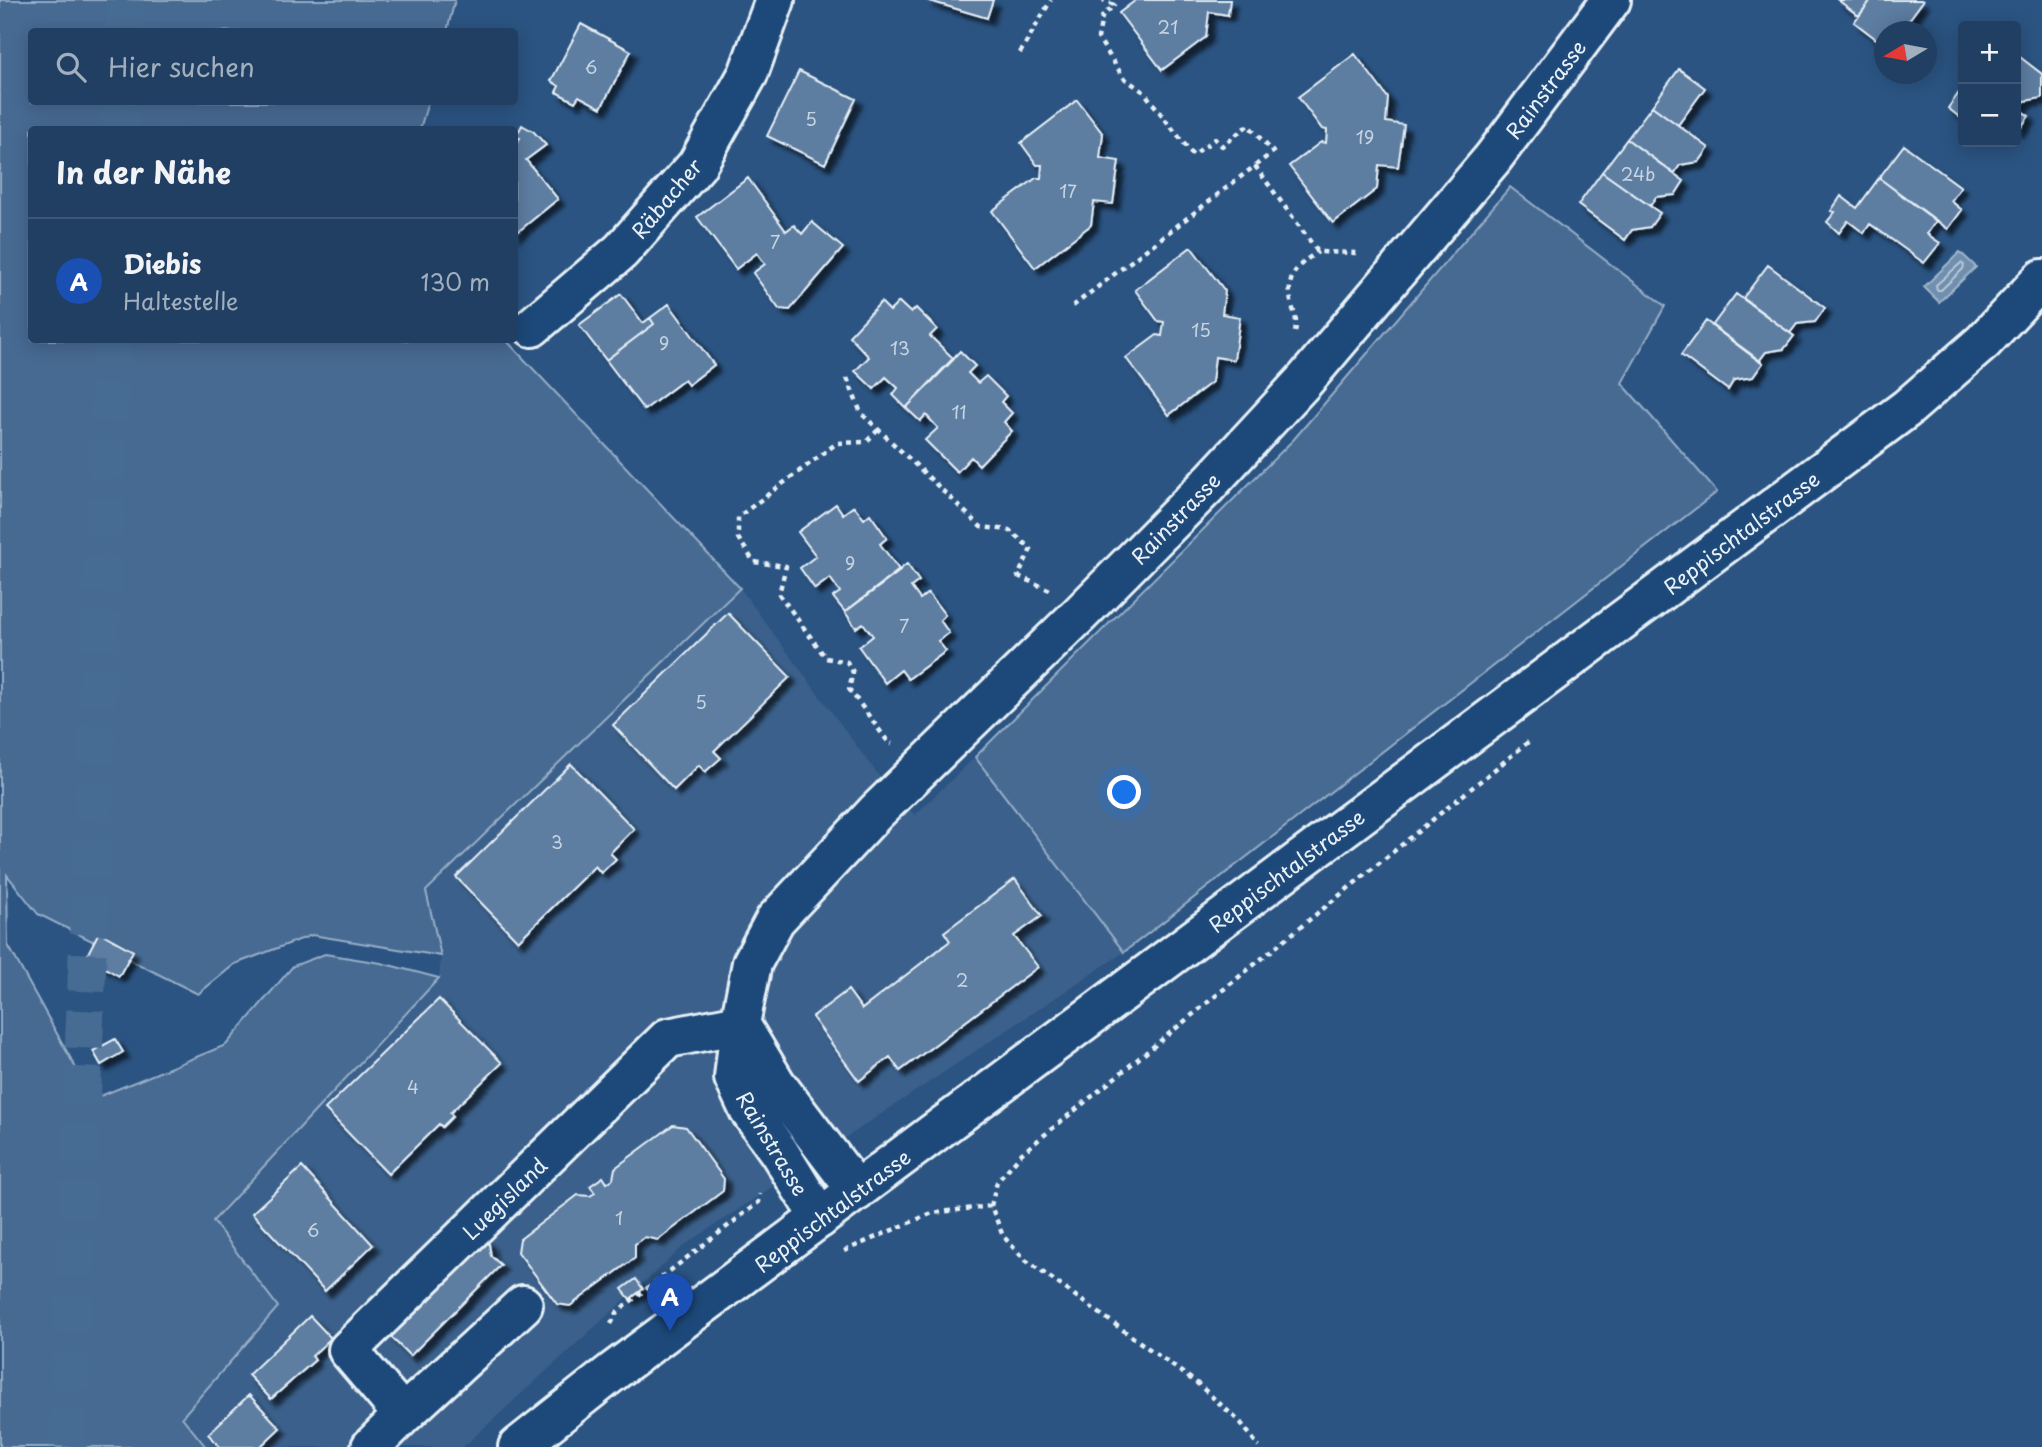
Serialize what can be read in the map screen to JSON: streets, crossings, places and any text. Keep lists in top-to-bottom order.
{
  "streets": {
    "street": [
      "Rainstrasse",
      "Räbacher",
      "Reppischtalstrasse",
      "Luegisland"
    ]
  },
  "crossings": [
    ["Rainstrasse", "Reppischtalstrasse"],
    ["Rainstrasse", "Luegisland"]
  ],
  "house_numbers": [
    "21",
    "6",
    "5",
    "19",
    "24b",
    "17",
    "7",
    "15",
    "9",
    "13",
    "11",
    "9",
    "7",
    "5",
    "3",
    "2",
    "4",
    "1",
    "6"
  ],
  "north": "left",
  "page": {
    "map_buttons": ["+", "−"],
    "search": "Hier suchen",
    "heading": "In der Nähe",
    "list": [
      {
        "mark": "A",
        "name": "Diebis",
        "note": "Haltestelle",
        "value": "130 m"
      }
    ],
    "pins": "A"
  }
}
